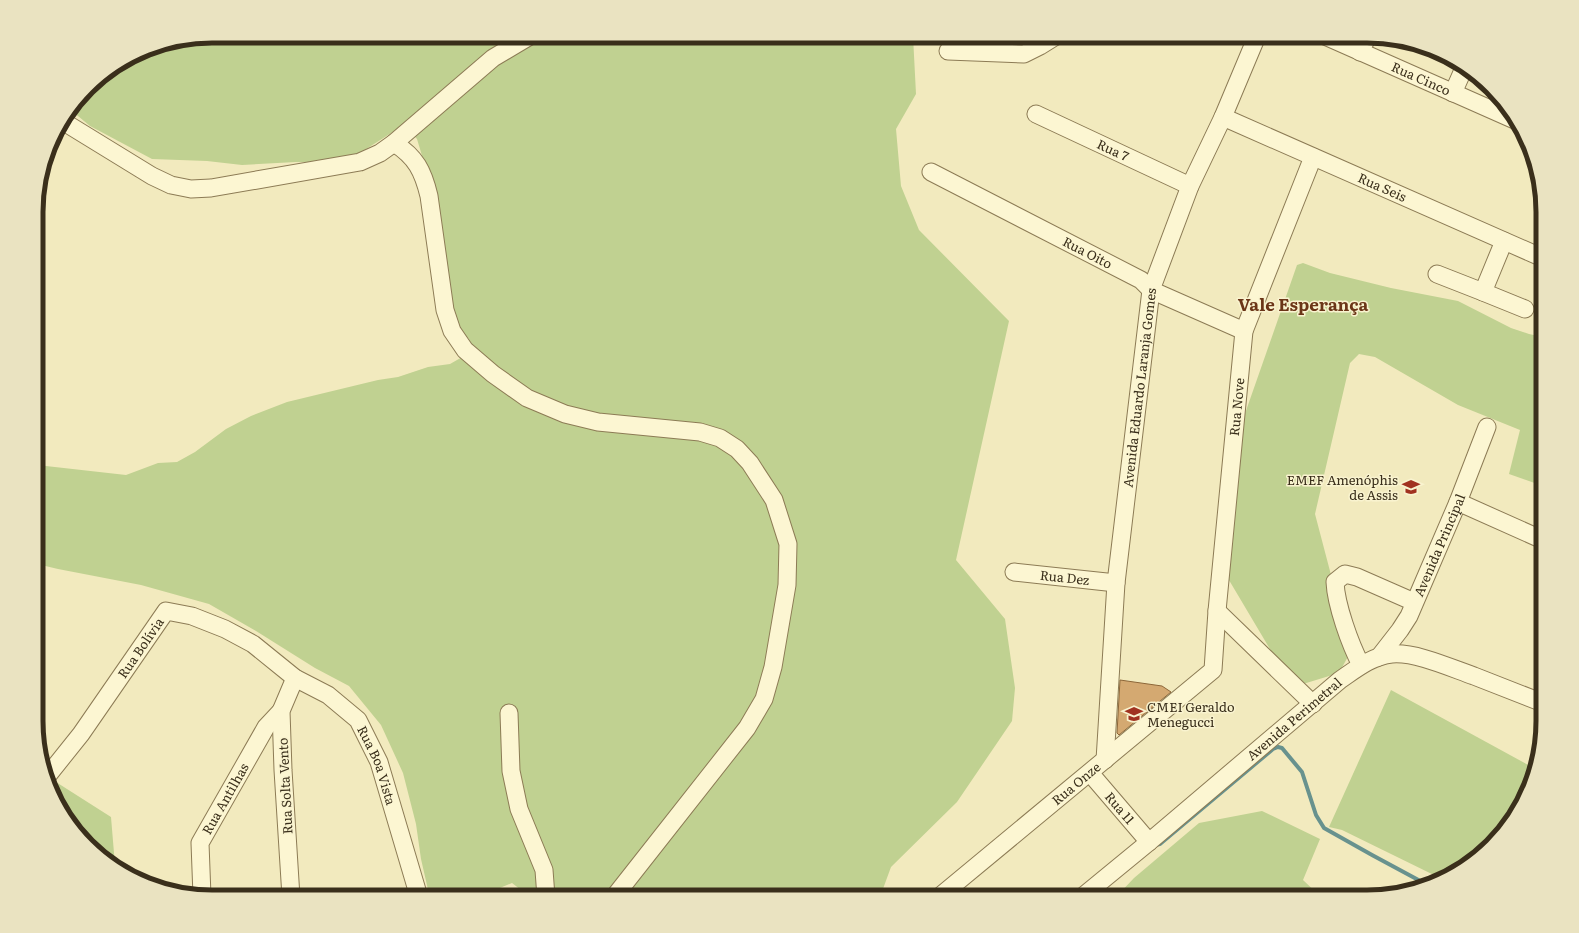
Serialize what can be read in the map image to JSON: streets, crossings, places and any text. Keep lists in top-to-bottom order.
{
  "streets": {
    "street": [
      "Rua Cinco",
      "Rua 7",
      "Rua Seis",
      "Rua Oito",
      "Avenida Eduardo Laranja Gomes",
      "Rua Nove",
      "Avenida Principal",
      "Rua Dez",
      "Rua Bolívia",
      "Avenida Perimetral",
      "Rua Boa Vista",
      "Rua Onze",
      "Rua Solta Vento",
      "Rua Antilhas",
      "Rua 11"
    ]
  },
  "crossings": [
    ["Rua 7", "Avenida Eduardo Laranja Gomes"],
    ["Rua Seis", "Avenida Eduardo Laranja Gomes"],
    ["Rua Seis", "Rua Nove"],
    ["Rua Oito", "Avenida Eduardo Laranja Gomes"],
    ["Rua Oito", "Rua Nove"],
    ["Avenida Eduardo Laranja Gomes", "Rua Dez"],
    ["Avenida Eduardo Laranja Gomes", "Rua Onze"],
    ["Rua Nove", "Rua Onze"],
    ["Avenida Principal", "Avenida Perimetral"],
    ["Rua Bolívia", "Rua Boa Vista"],
    ["Avenida Perimetral", "Rua 11"],
    ["Rua Boa Vista", "Rua Solta Vento"],
    ["Rua Onze", "Rua 11"],
    ["Rua Solta Vento", "Rua Antilhas"]
  ],
  "districts": ["Vale Esperança"],
  "places": {
    "school or university": ["EMEF Amenóphis de Assis", "CMEI Geraldo Menegucci"]
  }
}
